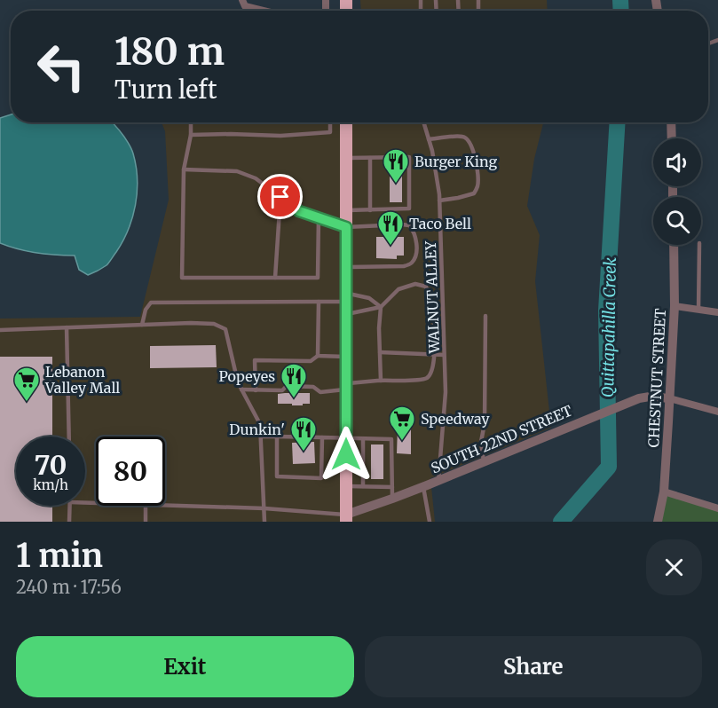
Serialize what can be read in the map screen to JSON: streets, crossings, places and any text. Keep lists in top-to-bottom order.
{
  "streets": {
    "street": ["CHESTNUT STREET", "SOUTH 22ND STREET"],
    "lane": ["WALNUT ALLEY"]
  },
  "crossings": [
    ["WALNUT ALLEY", "SOUTH 22ND STREET"],
    ["CHESTNUT STREET", "SOUTH 22ND STREET"]
  ],
  "water": ["Quittapahilla Creek"],
  "places": {
    "restaurant": [
      "Burger King",
      "Taco Bell",
      "Popeyes",
      "Dunkin'"
    ],
    "supermarket": ["Lebanon Valley Mall", "Speedway"]
  },
  "page": {
    "turn": ["180 m", "Turn left"],
    "speed": "70 km/h",
    "limit": "80",
    "heading": ["1 min", "240 m · 17:56"],
    "buttons": ["Exit", "Share"]
  }
}
